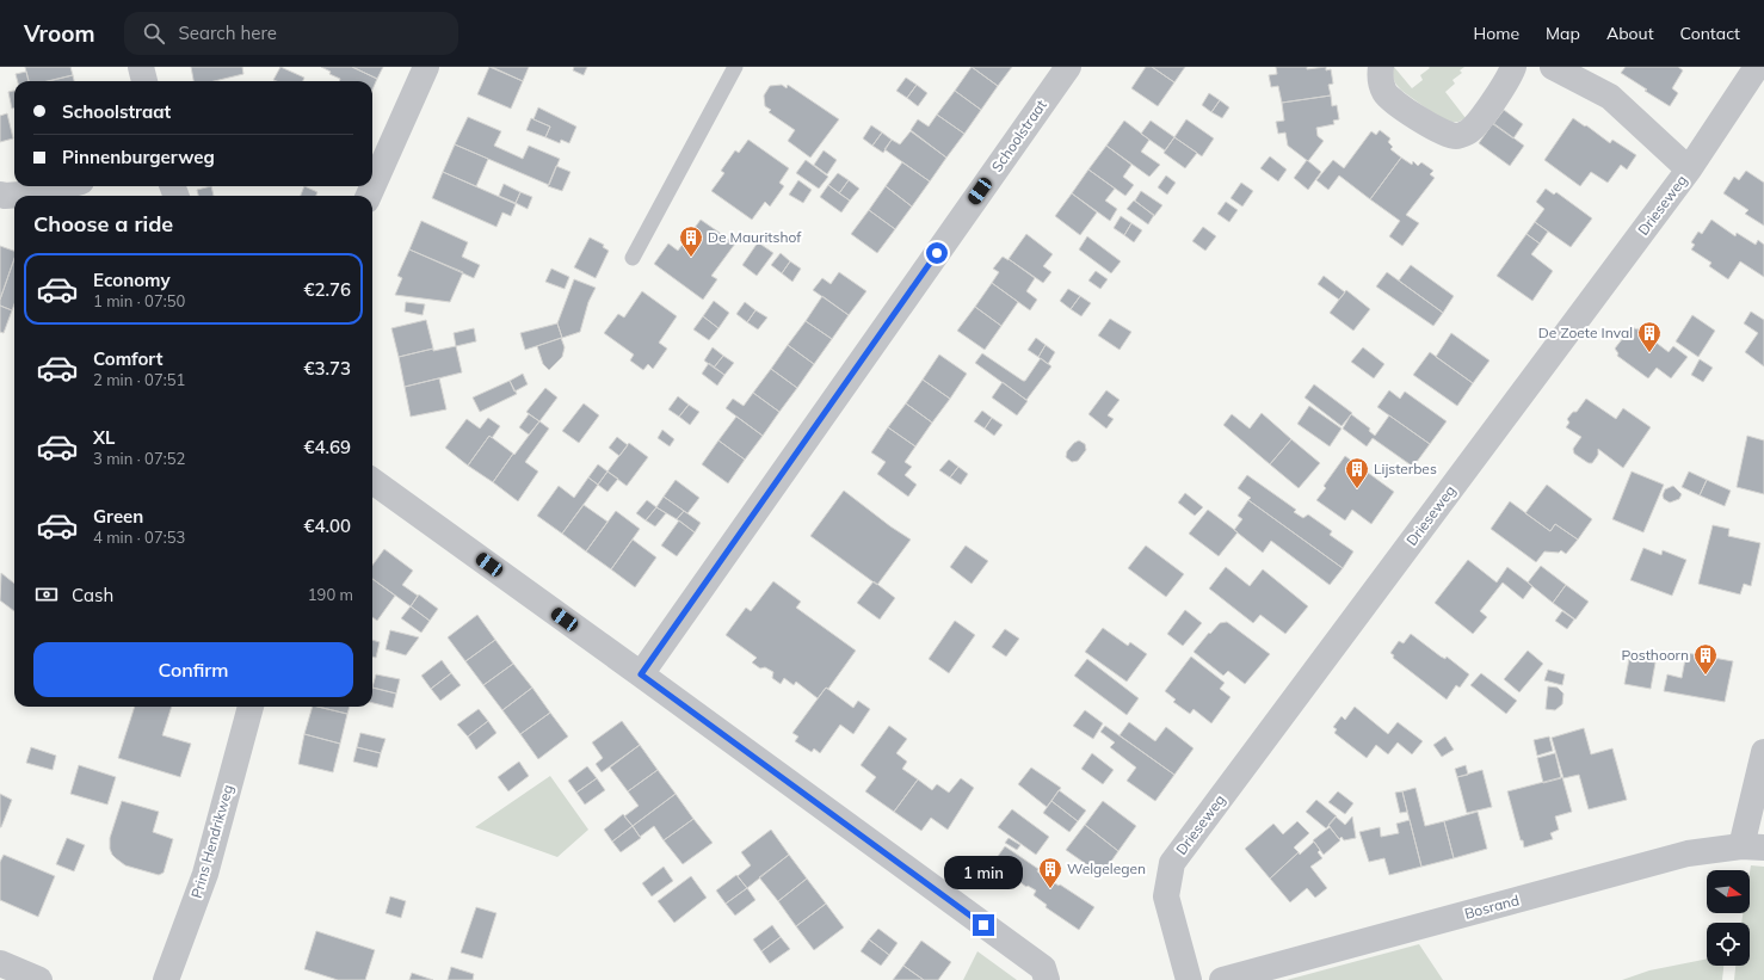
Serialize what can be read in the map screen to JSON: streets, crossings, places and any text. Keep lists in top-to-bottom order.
{
  "streets": {
    "street": [
      "Schoolstraat",
      "Drieseweg",
      "Prins Hendrikweg",
      "Bosrand"
    ]
  },
  "places": {
    "building": [
      "De Mauritshof",
      "De Zoete Inval",
      "Lijsterbes",
      "Posthoorn",
      "Welgelegen"
    ]
  },
  "north": "right",
  "page": {
    "header": "Vroom",
    "search": "Search here",
    "nav": [
      "Home",
      "Map",
      "About",
      "Contact"
    ],
    "banner": ["Schoolstraat", "Pinnenburgerweg"],
    "heading": "Choose a ride",
    "list": [
      {
        "name": "Economy",
        "note": "1 min · 07:50",
        "value": "€2.76"
      },
      {
        "name": "Comfort",
        "note": "2 min · 07:51",
        "value": "€3.73"
      },
      {
        "name": "XL",
        "note": "3 min · 07:52",
        "value": "€4.69"
      },
      {
        "name": "Green",
        "note": "4 min · 07:53",
        "value": "€4.00"
      }
    ],
    "pay": ["Cash", "190 m"],
    "buttons": "Confirm",
    "bubble": "1 min"
  }
}
